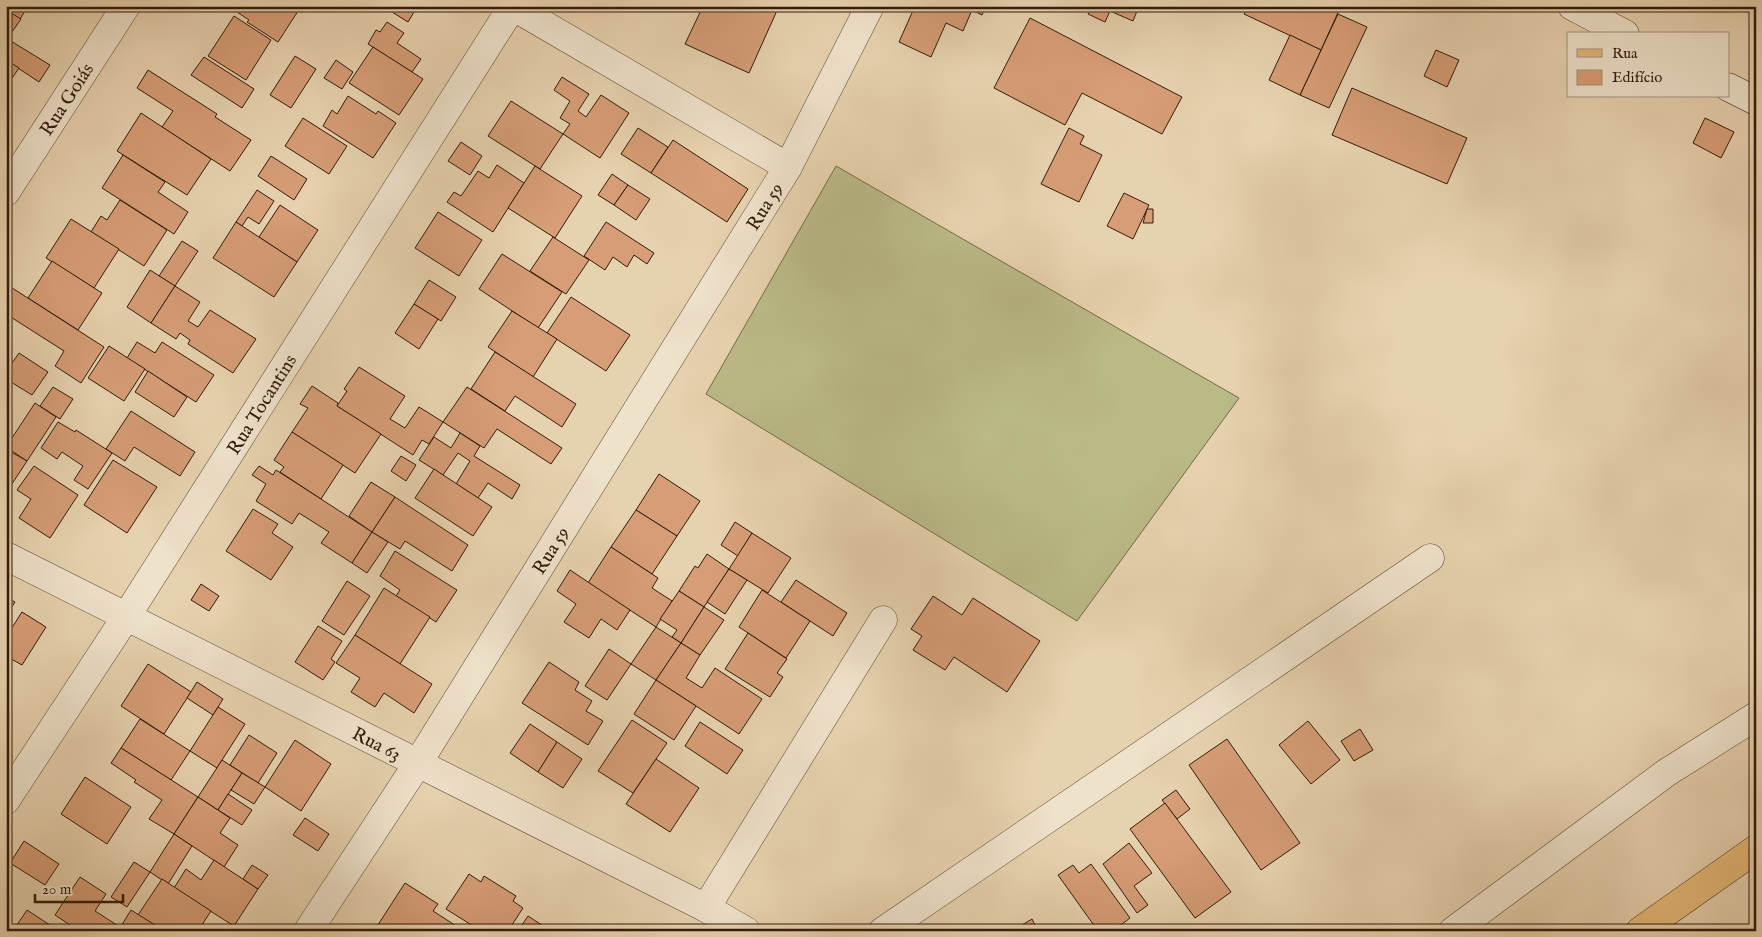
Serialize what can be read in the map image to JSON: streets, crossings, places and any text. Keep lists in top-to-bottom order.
{
  "streets": {
    "street": [
      "Rua Goiás",
      "Rua 59",
      "Rua Tocantins",
      "Rua 63"
    ]
  },
  "crossings": [
    ["Rua 59", "Rua 63"],
    ["Rua Tocantins", "Rua 63"]
  ],
  "legend": ["Rua", "Edifício"],
  "scale_bar": "20 m"
}
